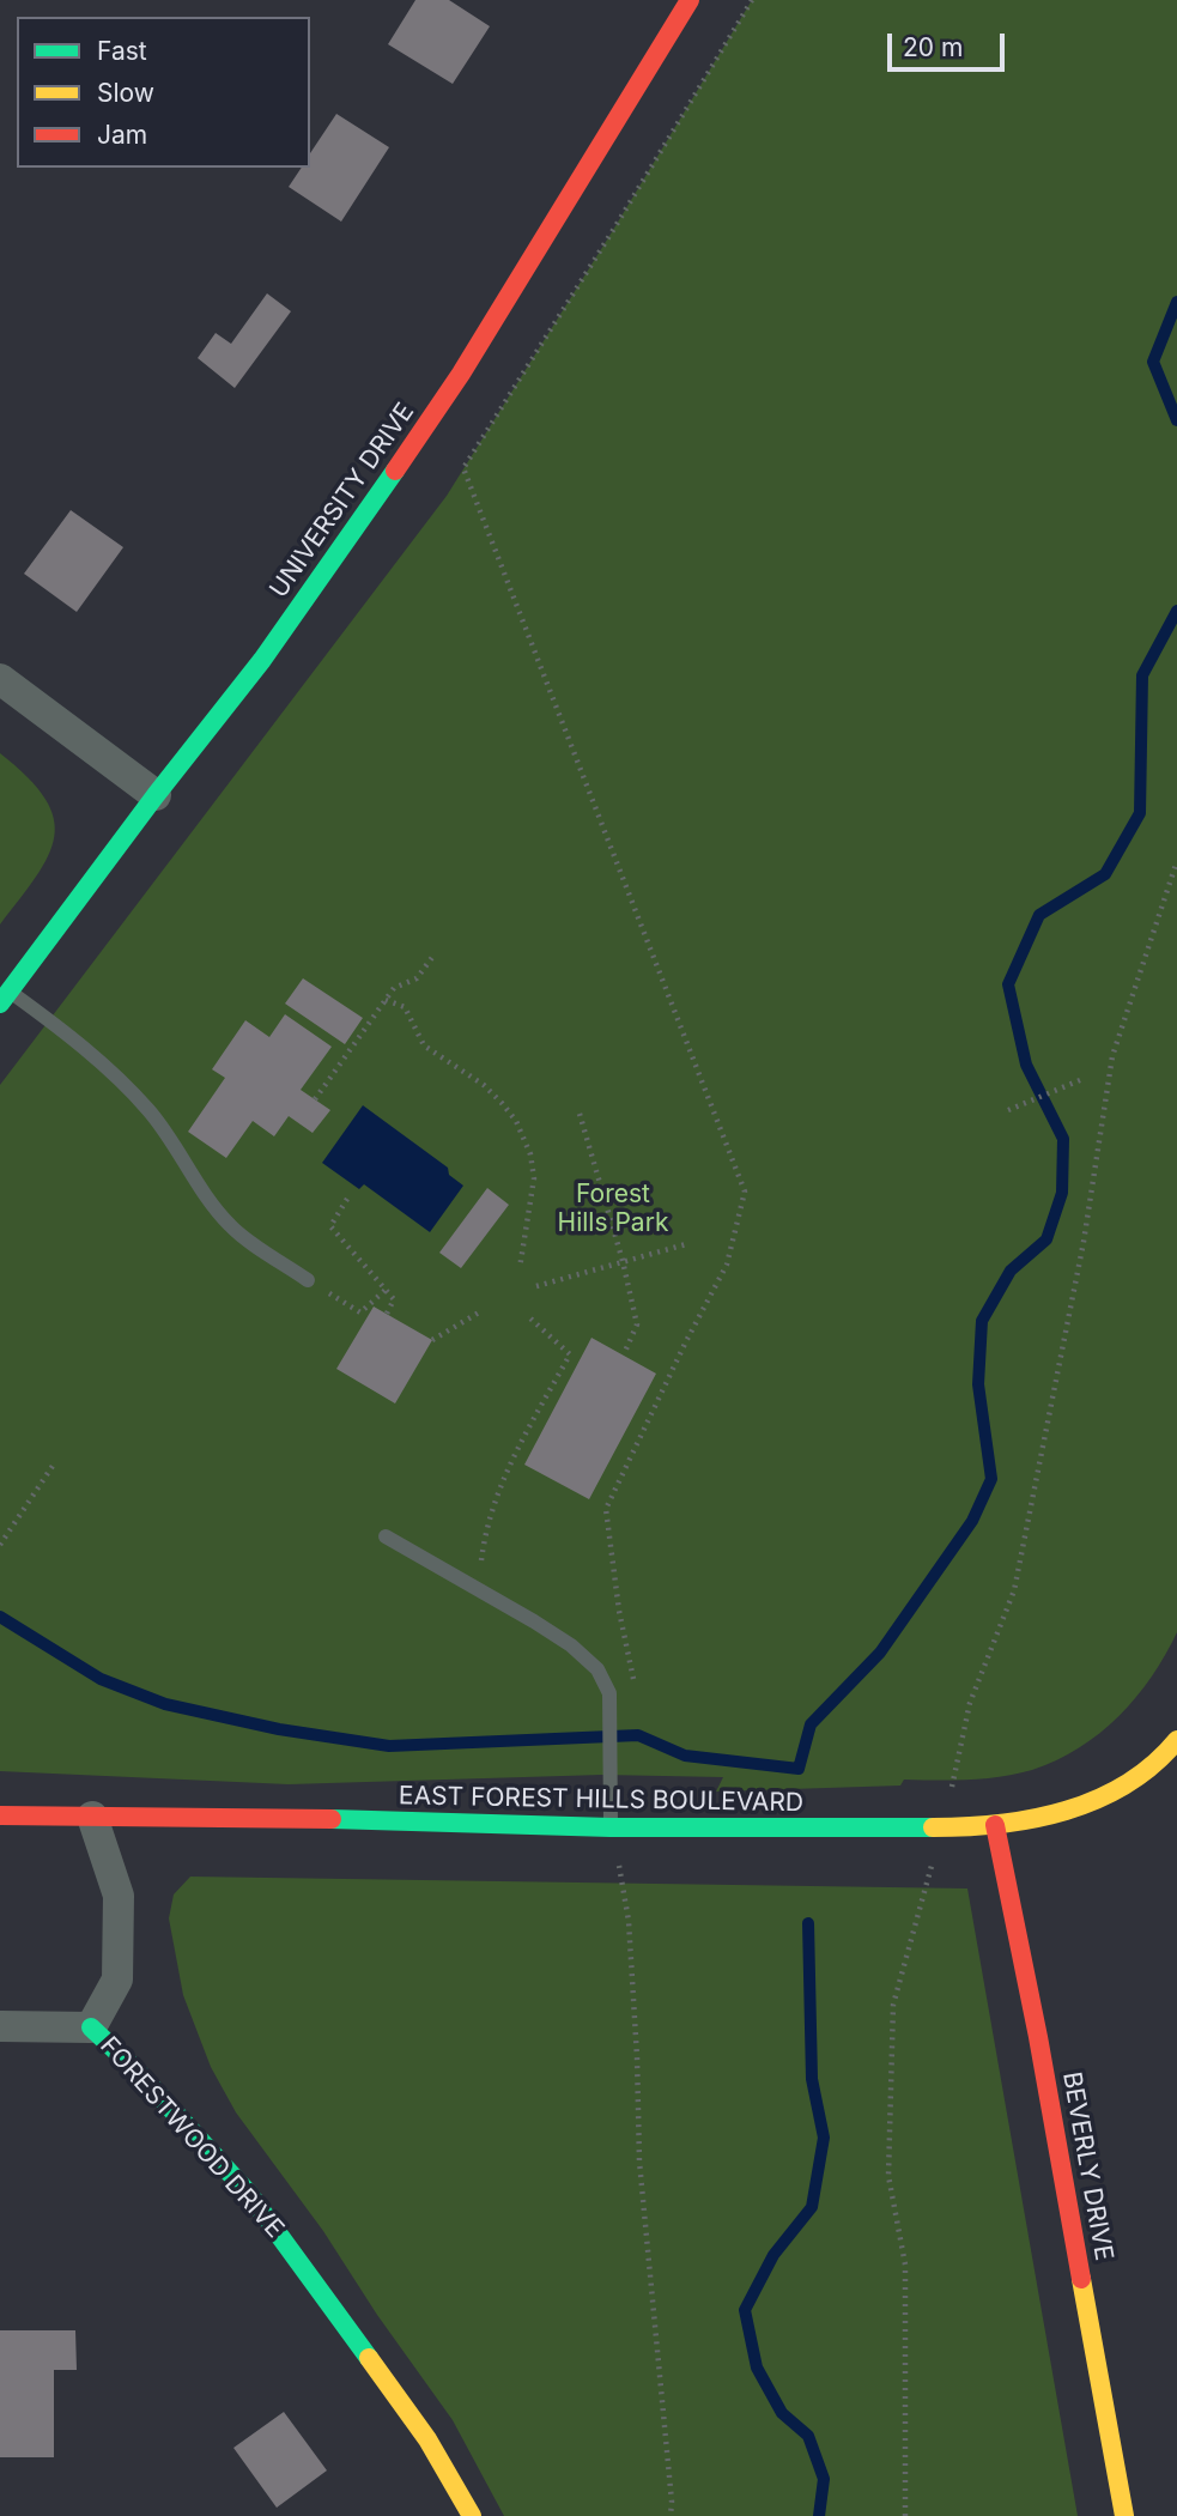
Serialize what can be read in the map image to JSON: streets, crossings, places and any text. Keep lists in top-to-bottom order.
{
  "streets": {
    "street": [
      "UNIVERSITY DRIVE",
      "EAST FOREST HILLS BOULEVARD",
      "FORESTWOOD DRIVE",
      "BEVERLY DRIVE"
    ]
  },
  "crossings": [
    ["EAST FOREST HILLS BOULEVARD", "FORESTWOOD DRIVE"],
    ["EAST FOREST HILLS BOULEVARD", "BEVERLY DRIVE"]
  ],
  "parks": ["Forest Hills Park"],
  "legend": ["Fast", "Slow", "Jam"],
  "scale_bar": "20 m"
}
